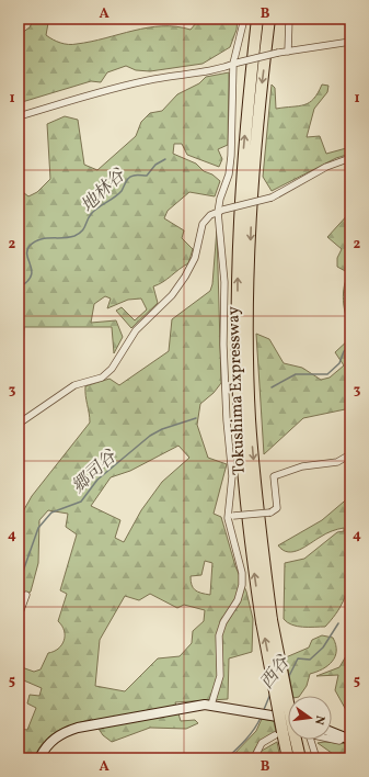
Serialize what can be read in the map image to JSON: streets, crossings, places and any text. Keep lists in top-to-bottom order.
{
  "streets": {
    "highway": ["Tokushima Expressway"]
  },
  "water": ["地林谷", "郷司谷", "西谷"],
  "north": "right",
  "grid": {
    "columns": ["A", "B"],
    "rows": [
      "1",
      "2",
      "3",
      "4",
      "5"
    ]
  }
}
